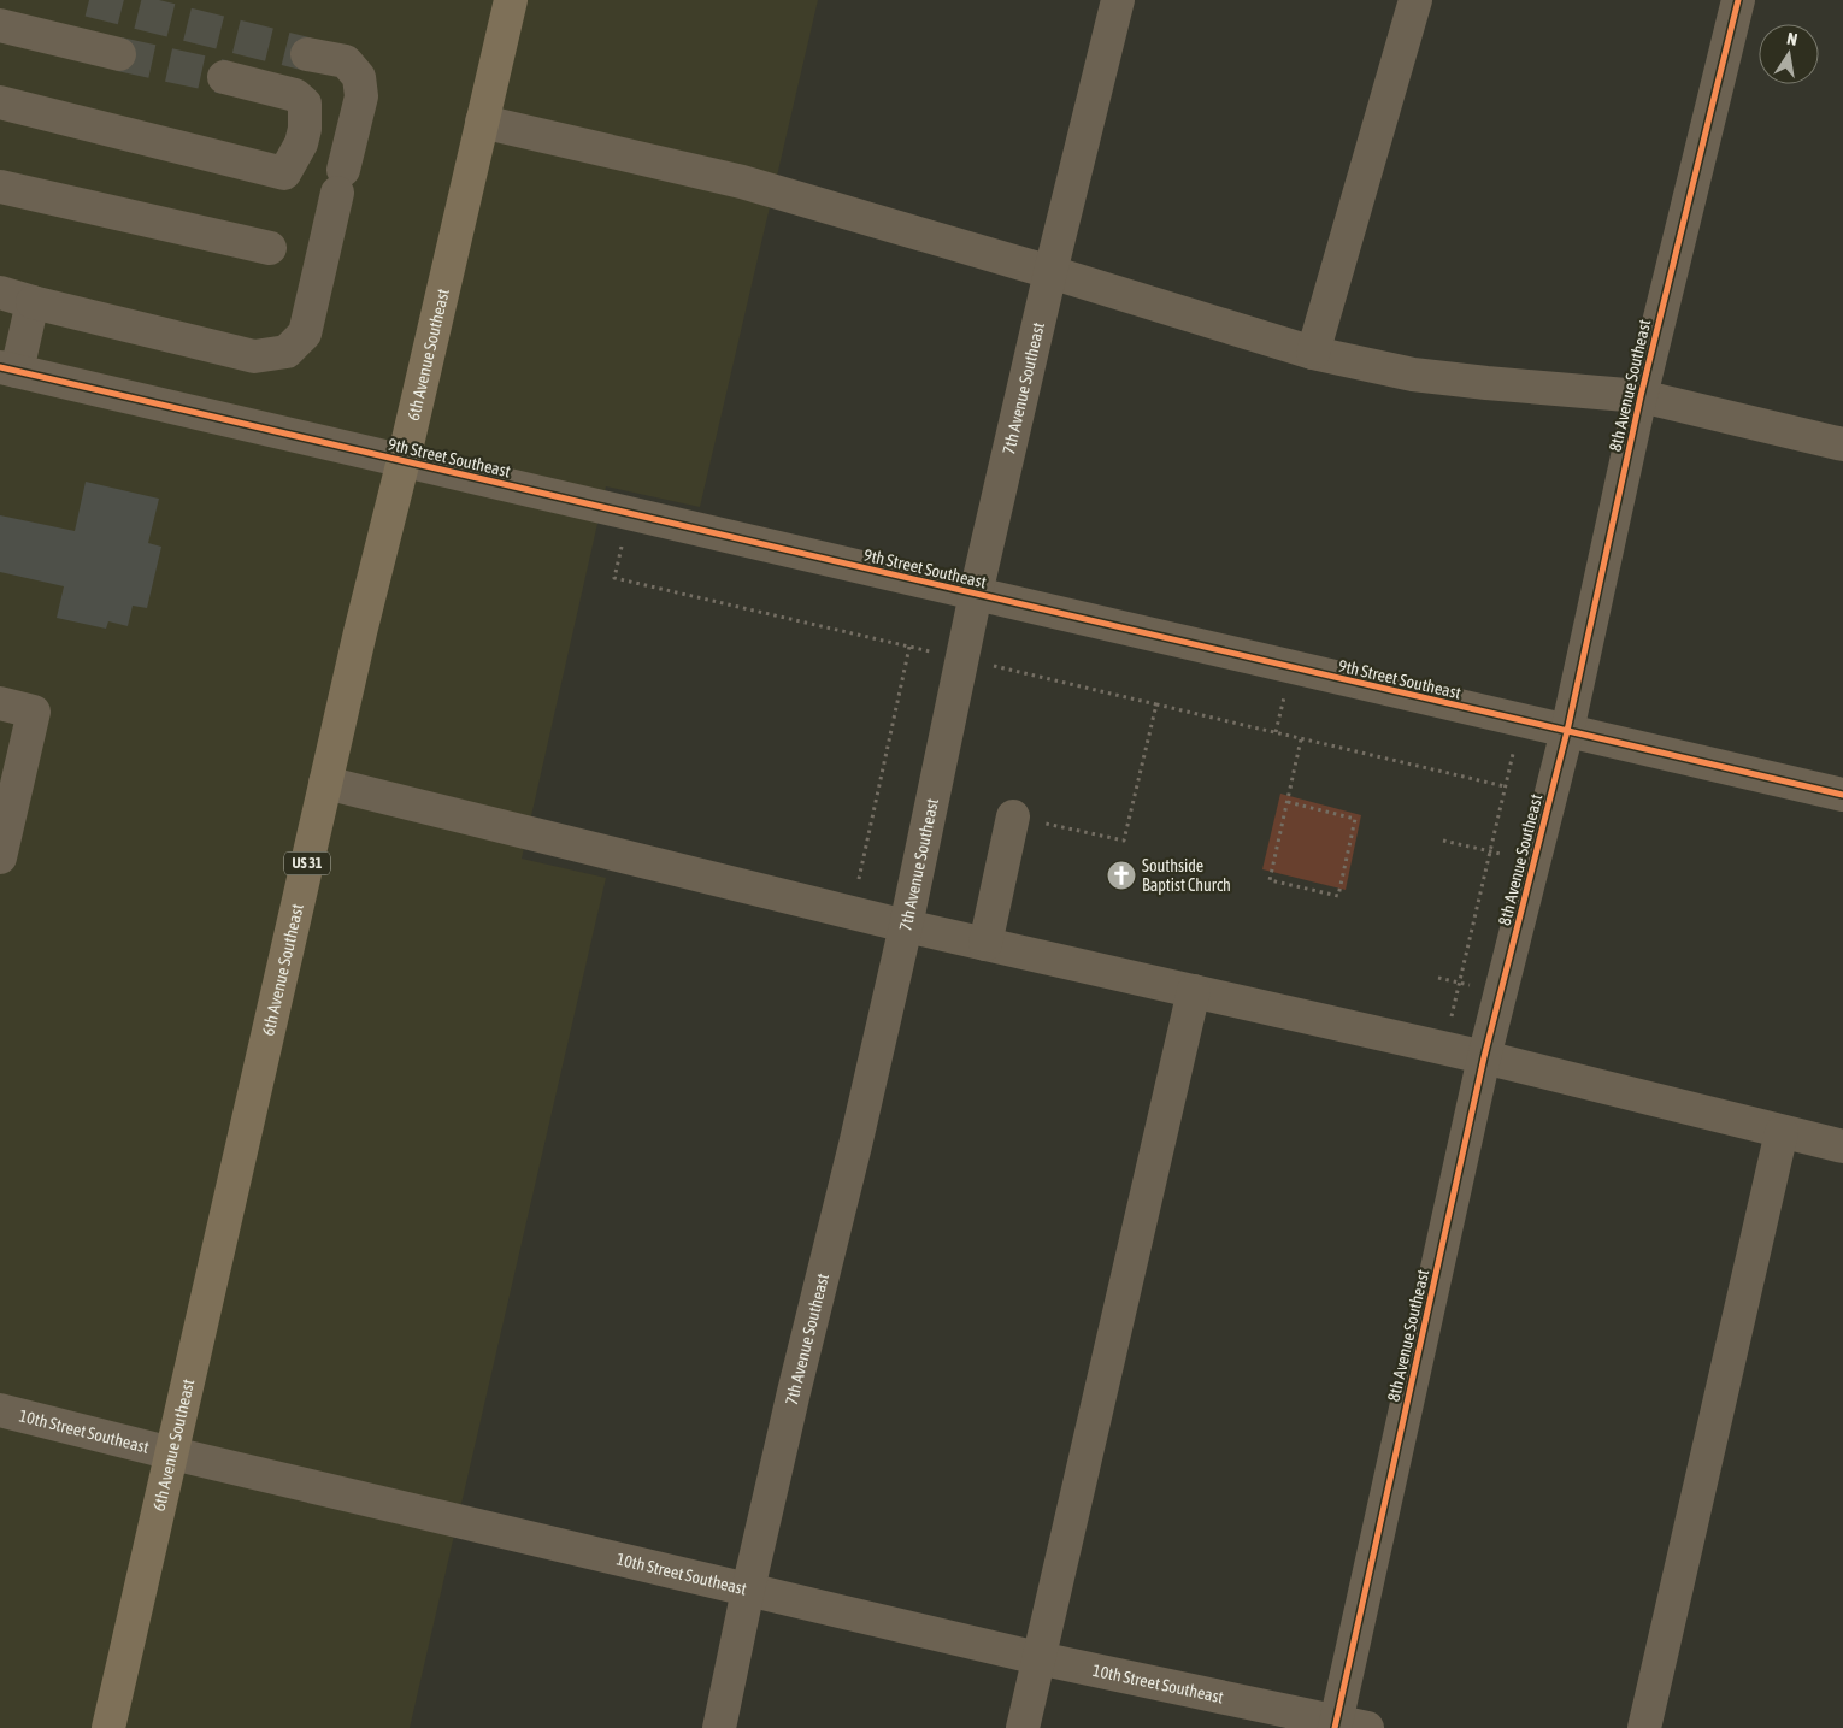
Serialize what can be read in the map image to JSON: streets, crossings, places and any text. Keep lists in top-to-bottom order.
{
  "streets": {
    "main road": ["6th Avenue Southeast", "US 31"],
    "street": [
      "8th Avenue Southeast",
      "7th Avenue Southeast",
      "9th Street Southeast",
      "10th Street Southeast"
    ]
  },
  "crossings": [
    ["6th Avenue Southeast", "9th Street Southeast"],
    ["6th Avenue Southeast", "10th Street Southeast"],
    ["8th Avenue Southeast", "9th Street Southeast"],
    ["8th Avenue Southeast", "10th Street Southeast"],
    ["7th Avenue Southeast", "9th Street Southeast"],
    ["7th Avenue Southeast", "10th Street Southeast"]
  ],
  "places": {
    "church": ["Southside Baptist Church"]
  },
  "north": "top"
}
